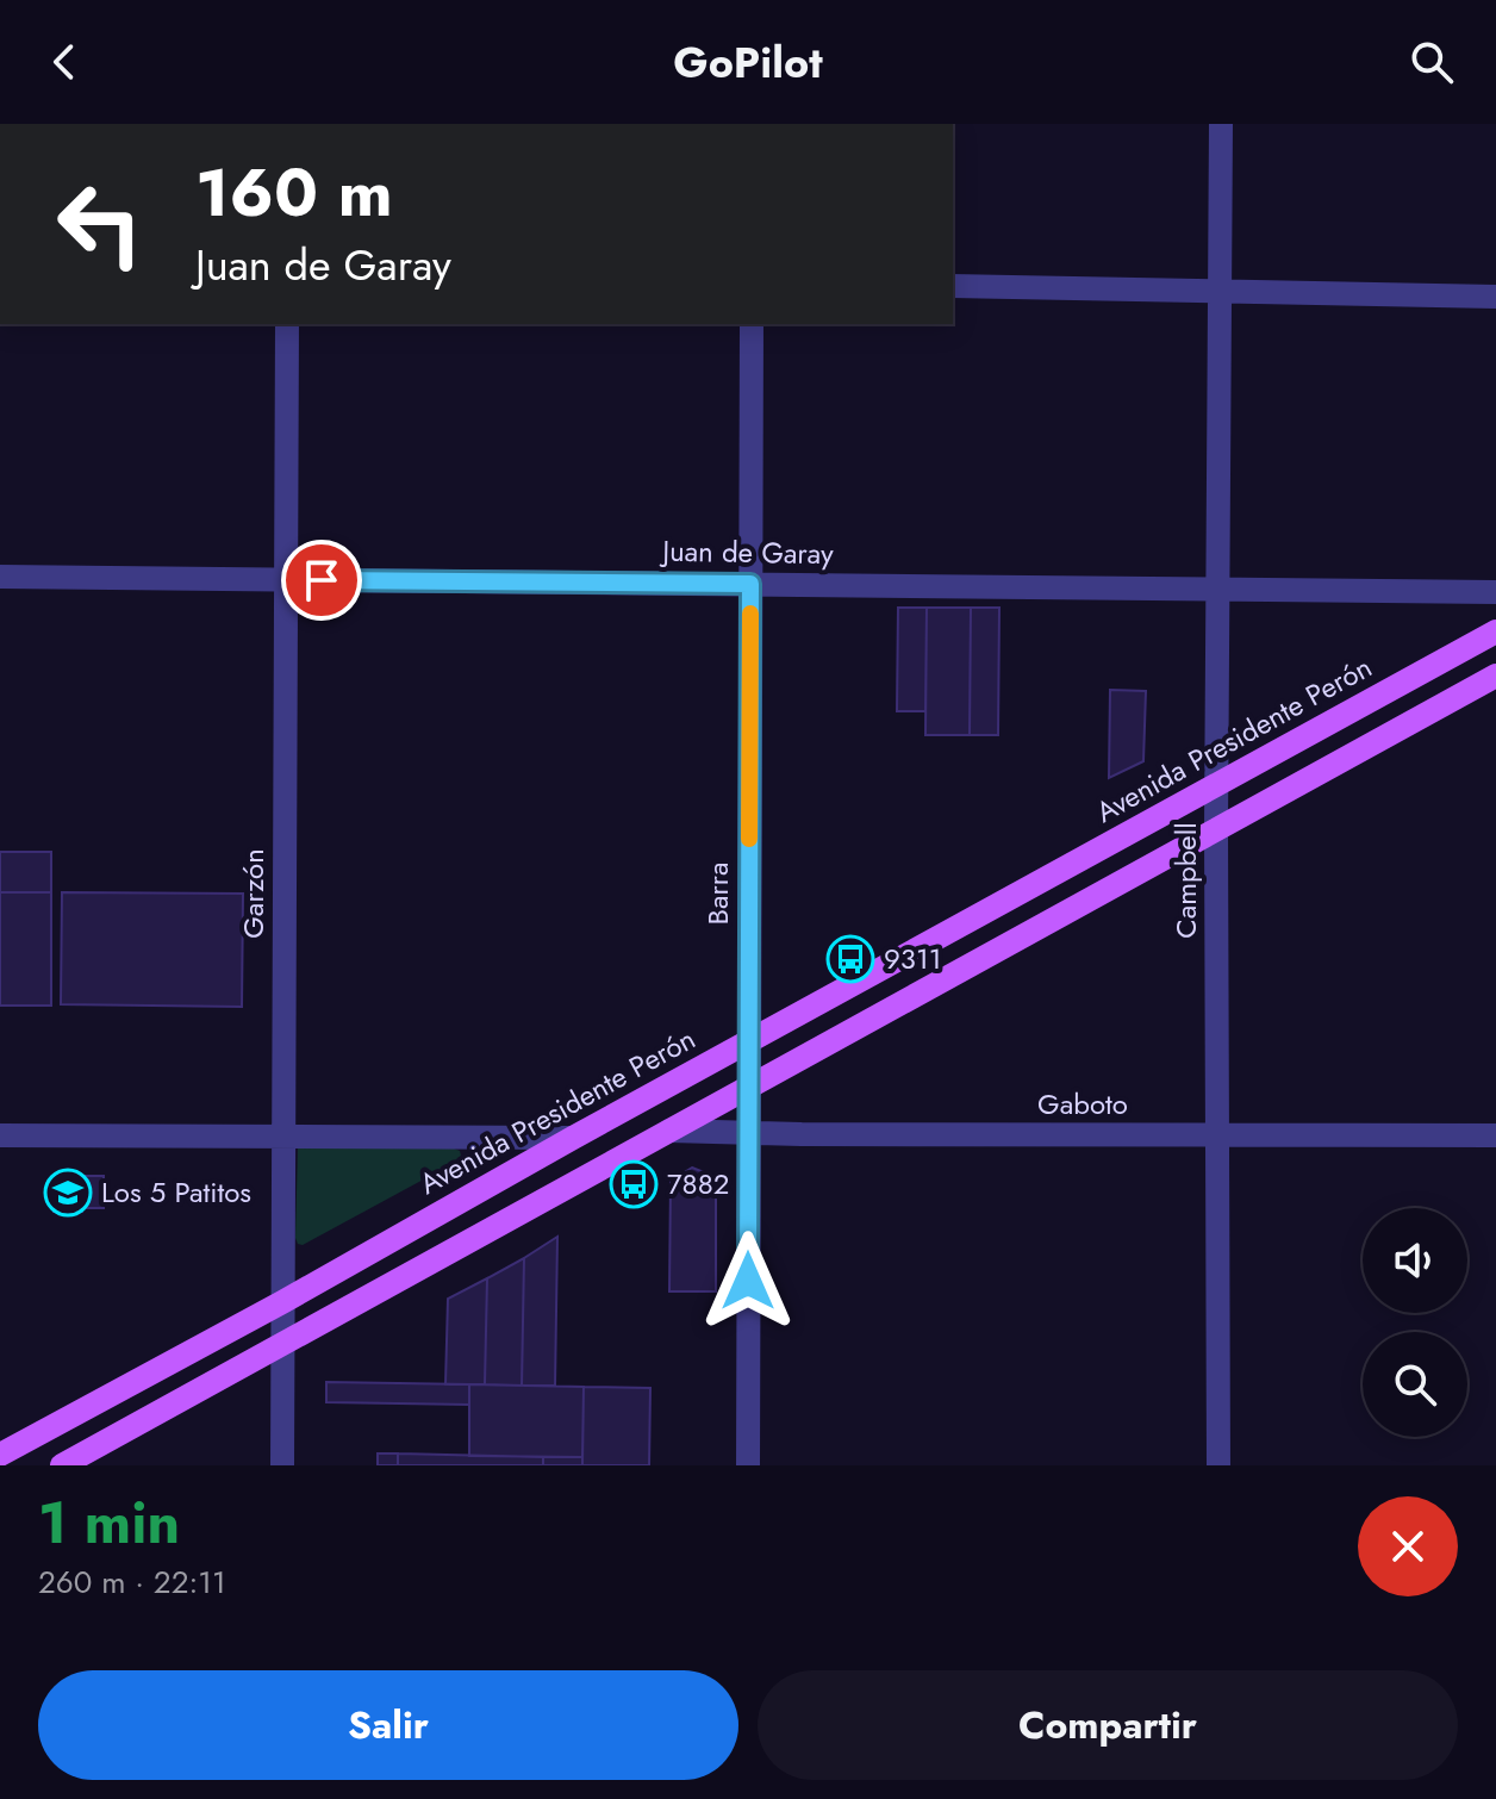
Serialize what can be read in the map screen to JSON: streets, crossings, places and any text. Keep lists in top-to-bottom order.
{
  "streets": {
    "main road": ["Avenida Presidente Perón"],
    "street": [
      "Juan de Garay",
      "Campbell",
      "Garzón",
      "Barra",
      "Gaboto"
    ]
  },
  "crossings": [
    ["Juan de Garay", "Campbell"],
    ["Juan de Garay", "Garzón"],
    ["Juan de Garay", "Barra"],
    ["Avenida Presidente Perón", "Campbell"],
    ["Avenida Presidente Perón", "Garzón"],
    ["Avenida Presidente Perón", "Barra"],
    ["Campbell", "Gaboto"],
    ["Barra", "Gaboto"]
  ],
  "places": {
    "bus stop": ["9311", "7882"],
    "school or university": ["Los 5 Patitos"]
  },
  "page": {
    "header": "GoPilot",
    "turn": ["160 m", "Juan de Garay"],
    "heading": ["1 min", "260 m · 22:11"],
    "buttons": ["Salir", "Compartir"]
  }
}
